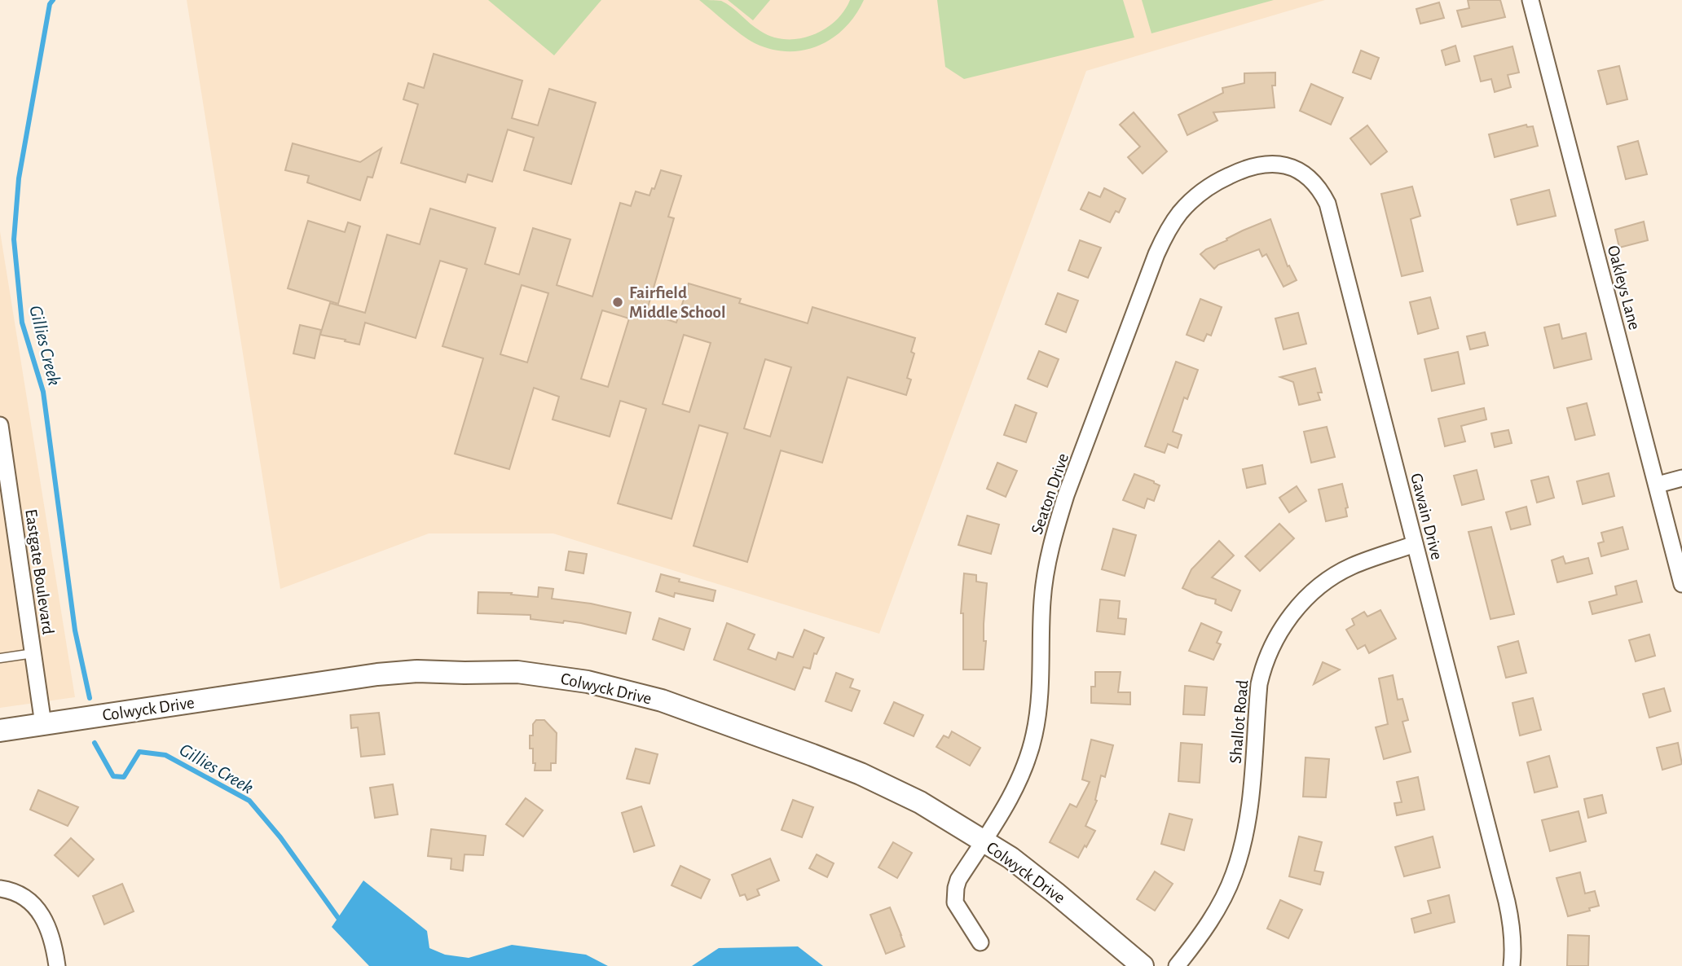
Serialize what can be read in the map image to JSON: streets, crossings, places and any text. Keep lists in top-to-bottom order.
{
  "streets": {
    "street": [
      "Oakleys Lane",
      "Seaton Drive",
      "Gawain Drive",
      "Eastgate Boulevard",
      "Colwyck Drive",
      "Shallot Road"
    ]
  },
  "crossings": [
    ["Seaton Drive", "Gawain Drive"],
    ["Seaton Drive", "Colwyck Drive"],
    ["Gawain Drive", "Shallot Road"],
    ["Eastgate Boulevard", "Colwyck Drive"]
  ],
  "water": ["Gillies Creek"],
  "places": ["Fairfield Middle School"]
}
